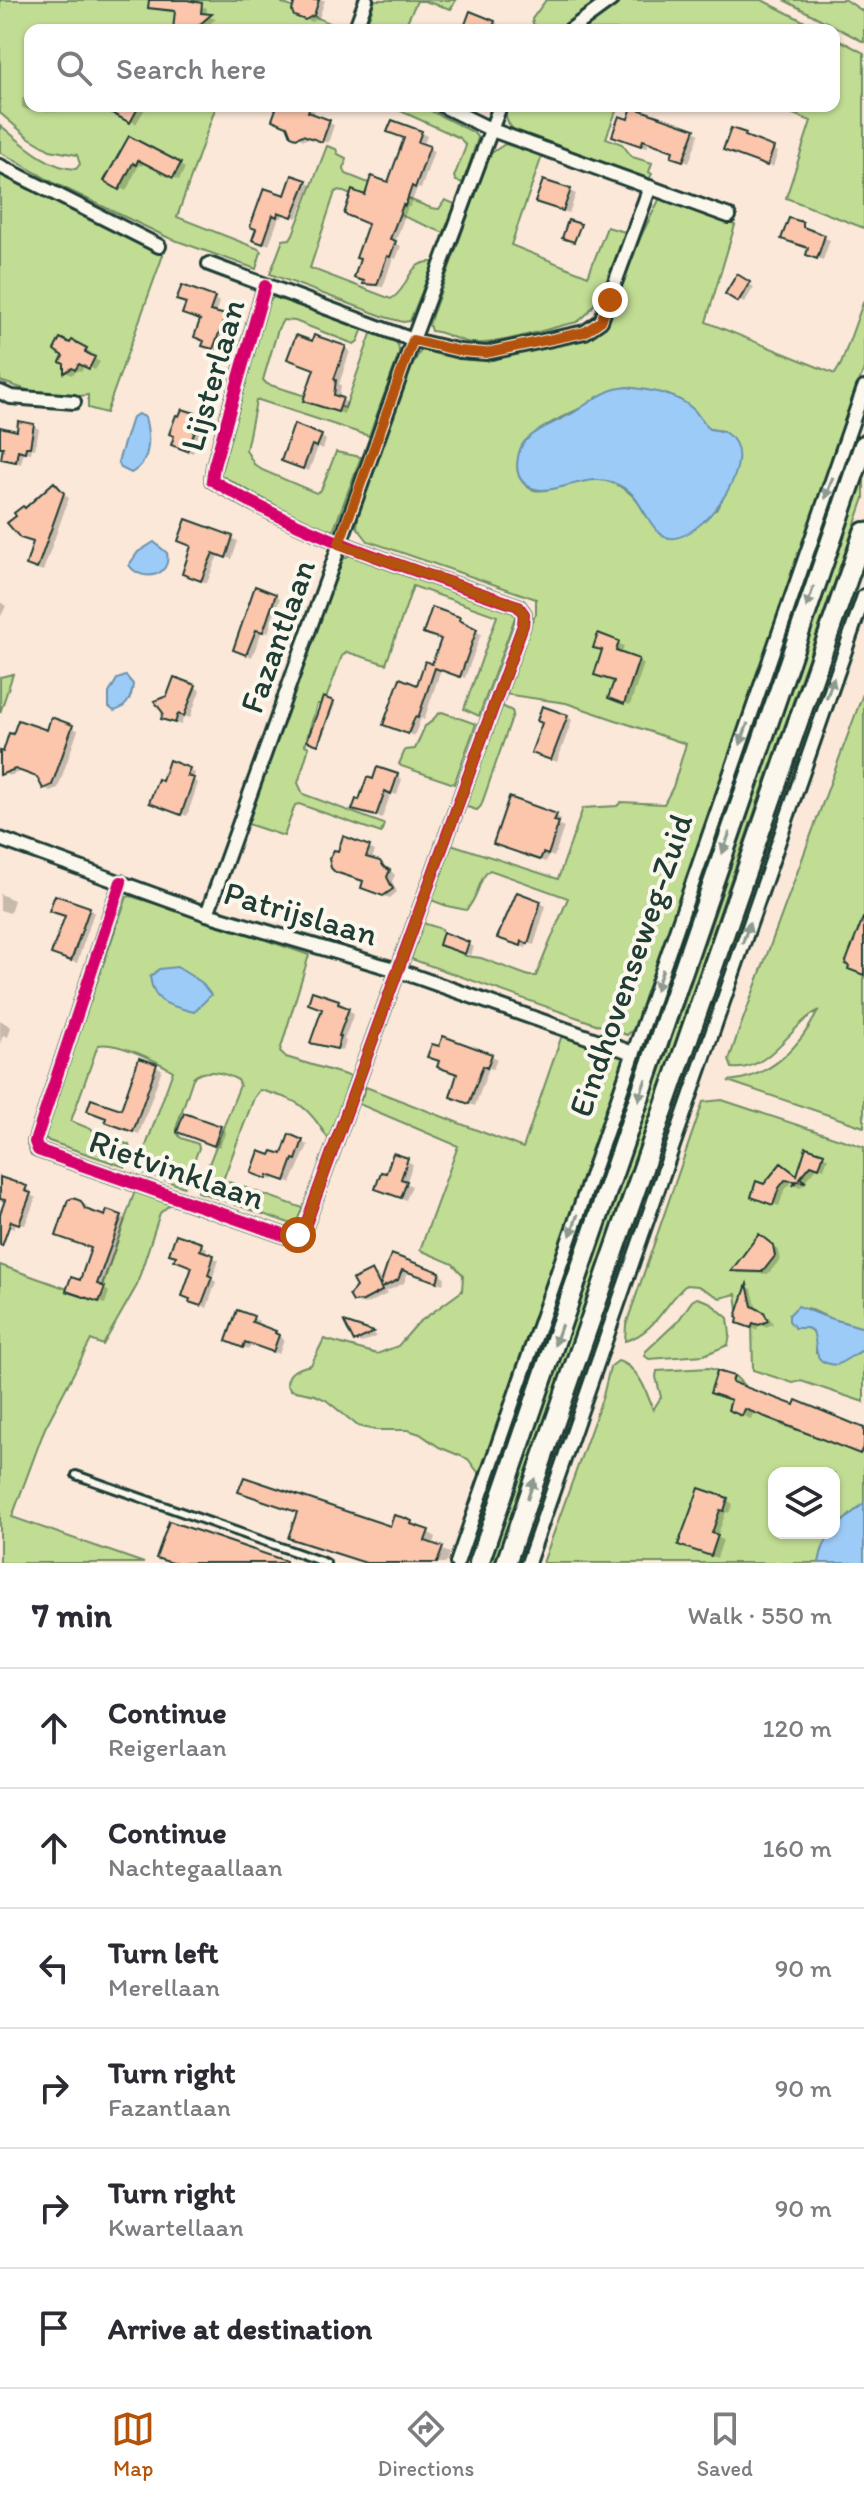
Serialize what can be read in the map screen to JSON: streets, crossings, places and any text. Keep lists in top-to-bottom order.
{
  "streets": {
    "main road": ["Eindhovenseweg-Zuid"],
    "street": [
      "Lijsterlaan",
      "Fazantlaan",
      "Patrijslaan",
      "Rietvinklaan"
    ]
  },
  "crossings": [
    ["Lijsterlaan", "Fazantlaan"],
    ["Fazantlaan", "Patrijslaan"],
    ["Patrijslaan", "Eindhovenseweg-Zuid"],
    ["Patrijslaan", "Rietvinklaan"]
  ],
  "page": {
    "search": "Search here",
    "heading": ["7 min", "Walk · 550 m"],
    "list": [
      ["Continue", "Reigerlaan", "120 m"],
      ["Continue", "Nachtegaallaan", "160 m"],
      ["Turn left", "Merellaan", "90 m"],
      ["Turn right", "Fazantlaan", "90 m"],
      ["Turn right", "Kwartellaan", "90 m"],
      "Arrive at destination"
    ],
    "nav": ["Map", "Directions", "Saved"]
  }
}
